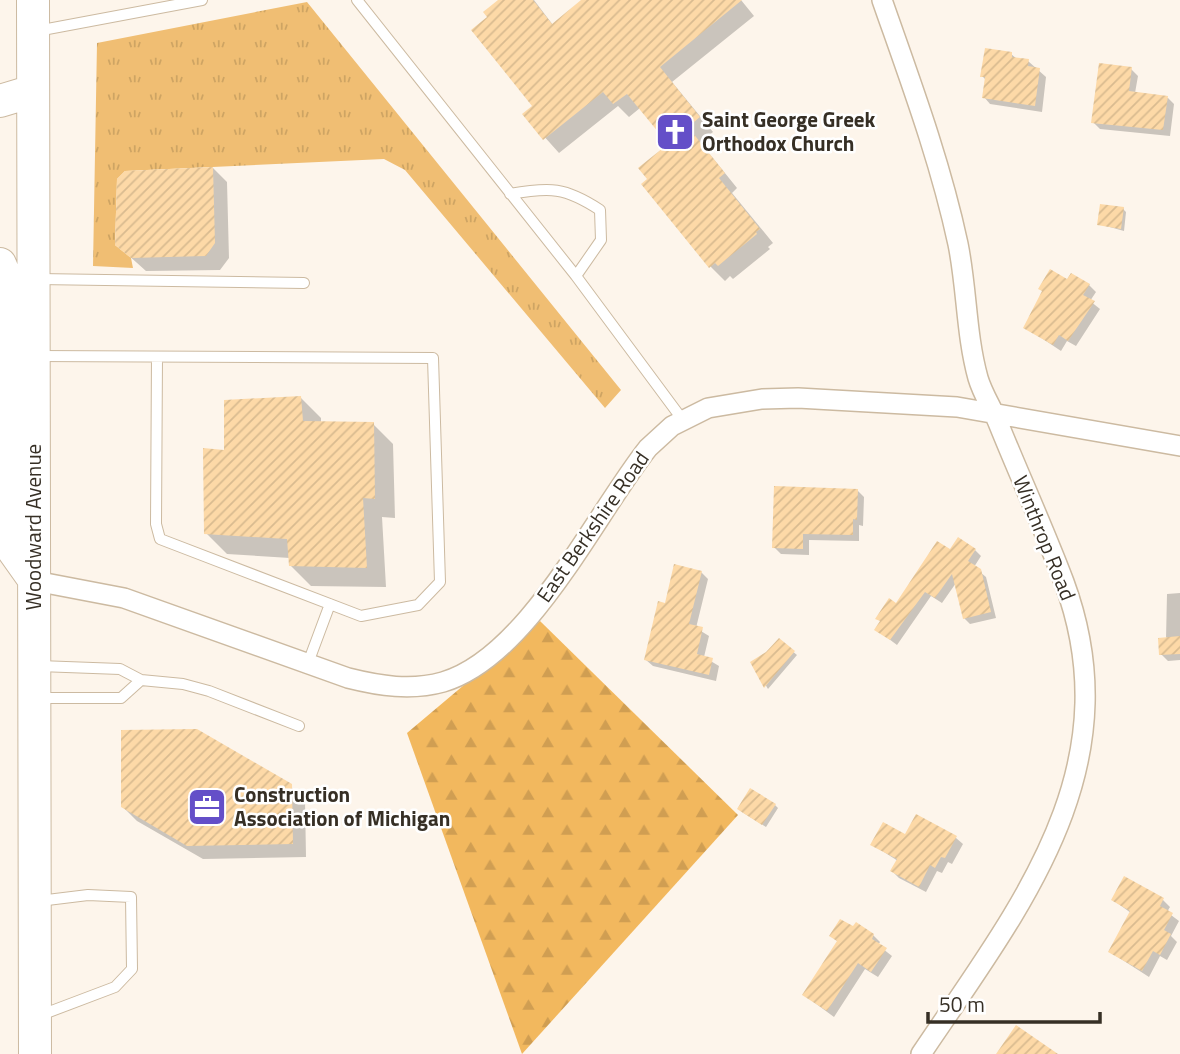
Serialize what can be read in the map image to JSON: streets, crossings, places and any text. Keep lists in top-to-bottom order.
{
  "streets": {
    "main road": ["Woodward Avenue"],
    "street": ["East Berkshire Road", "Winthrop Road"]
  },
  "crossings": [
    ["Woodward Avenue", "East Berkshire Road"],
    ["East Berkshire Road", "Winthrop Road"]
  ],
  "places": {
    "church": ["Saint George Greek Orthodox Church"],
    "office": ["Construction Association of Michigan"]
  },
  "scale_bar": "50 m"
}
